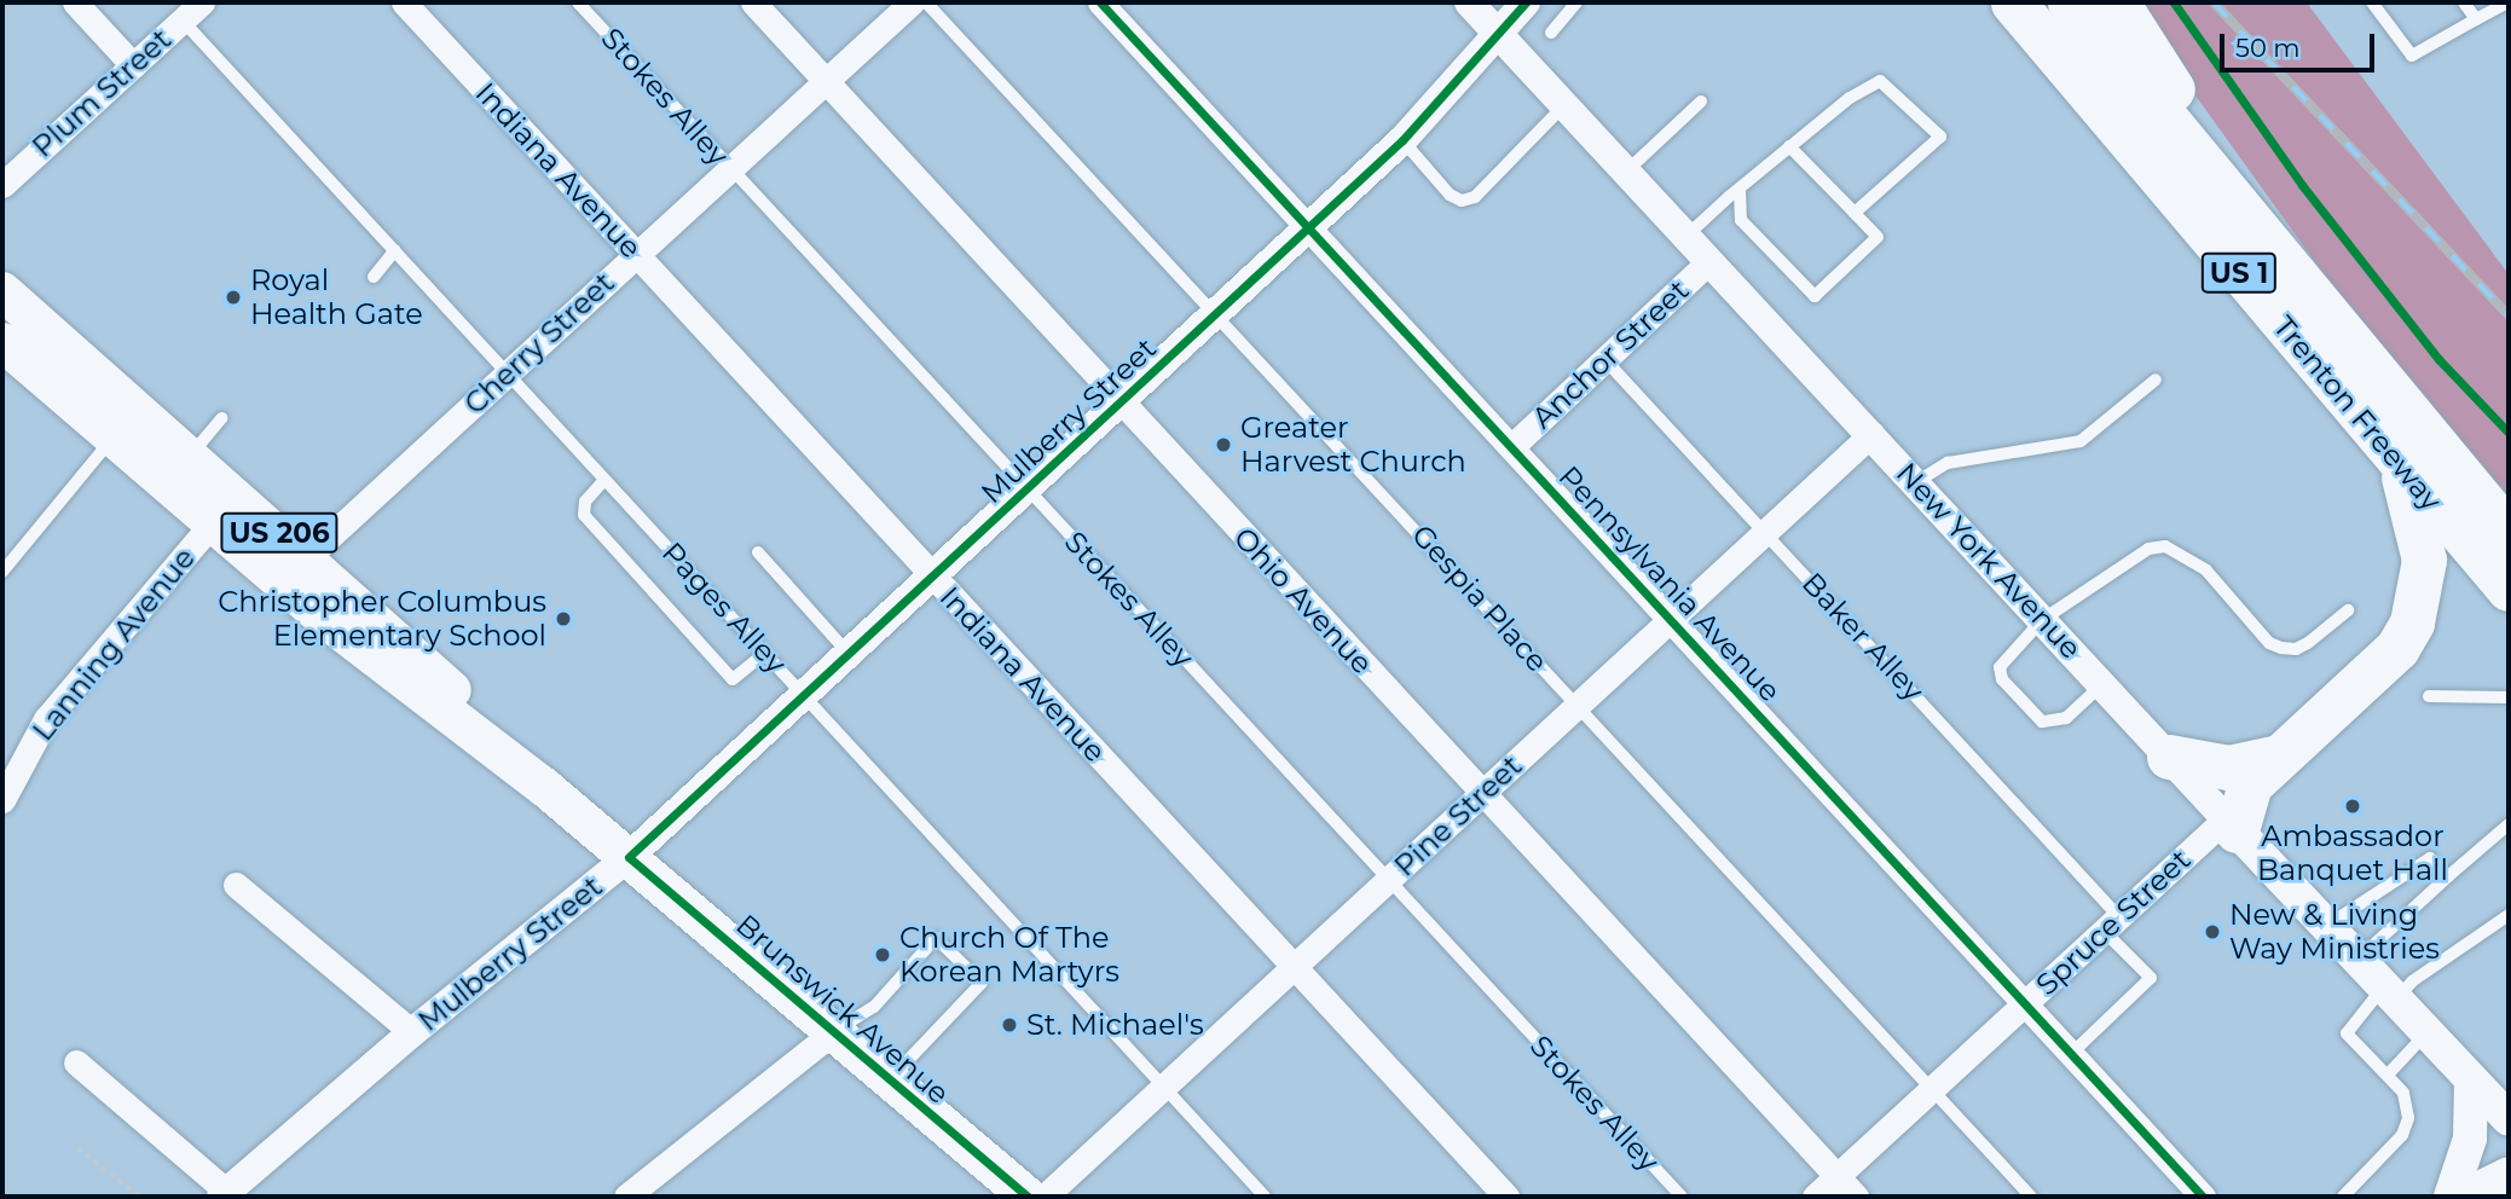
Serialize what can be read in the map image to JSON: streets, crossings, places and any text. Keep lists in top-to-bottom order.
{
  "streets": {
    "highway": ["US 1", "Trenton Freeway"],
    "main road": ["US 206", "New York Avenue", "Brunswick Avenue"],
    "street": [
      "Plum Street",
      "Indiana Avenue",
      "Cherry Street",
      "Anchor Street",
      "Mulberry Street",
      "Pennsylvania Avenue",
      "Ohio Avenue",
      "Lanning Avenue",
      "Pine Street",
      "Spruce Street"
    ],
    "lane": [
      "Stokes Alley",
      "Gespia Place",
      "Pages Alley",
      "Baker Alley"
    ]
  },
  "crossings": [
    ["Plum Street", "Pages Alley"],
    ["Stokes Alley", "Cherry Street"],
    ["Stokes Alley", "Mulberry Street"],
    ["Stokes Alley", "Pine Street"],
    ["Indiana Avenue", "Cherry Street"],
    ["Indiana Avenue", "Mulberry Street"],
    ["Indiana Avenue", "Pine Street"],
    ["Cherry Street", "Ohio Avenue"],
    ["Cherry Street", "Pages Alley"],
    ["Cherry Street", "Brunswick Avenue"],
    ["Anchor Street", "New York Avenue"],
    ["Anchor Street", "Pennsylvania Avenue"],
    ["Anchor Street", "Baker Alley"],
    ["Mulberry Street", "New York Avenue"],
    ["Mulberry Street", "Pennsylvania Avenue"],
    ["Mulberry Street", "Gespia Place"],
    ["Mulberry Street", "Ohio Avenue"],
    ["Mulberry Street", "Pages Alley"],
    ["Mulberry Street", "Brunswick Avenue"],
    ["New York Avenue", "Pine Street"],
    ["New York Avenue", "Spruce Street"],
    ["Pennsylvania Avenue", "Baker Alley"],
    ["Pennsylvania Avenue", "Pine Street"],
    ["Pennsylvania Avenue", "Spruce Street"],
    ["Gespia Place", "Pine Street"],
    ["Gespia Place", "Spruce Street"],
    ["Ohio Avenue", "Pine Street"],
    ["Ohio Avenue", "Spruce Street"],
    ["Pages Alley", "Pine Street"],
    ["Baker Alley", "Pine Street"],
    ["Baker Alley", "Spruce Street"],
    ["Lanning Avenue", "Brunswick Avenue"]
  ],
  "places": [
    "Royal Health Gate",
    "Greater Harvest Church",
    "Christopher Columbus Elementary School",
    "Ambassador Banquet Hall",
    "New & Living Way Ministries",
    "Church Of The Korean Martyrs",
    "St. Michael's"
  ],
  "scale_bar": "50 m"
}
